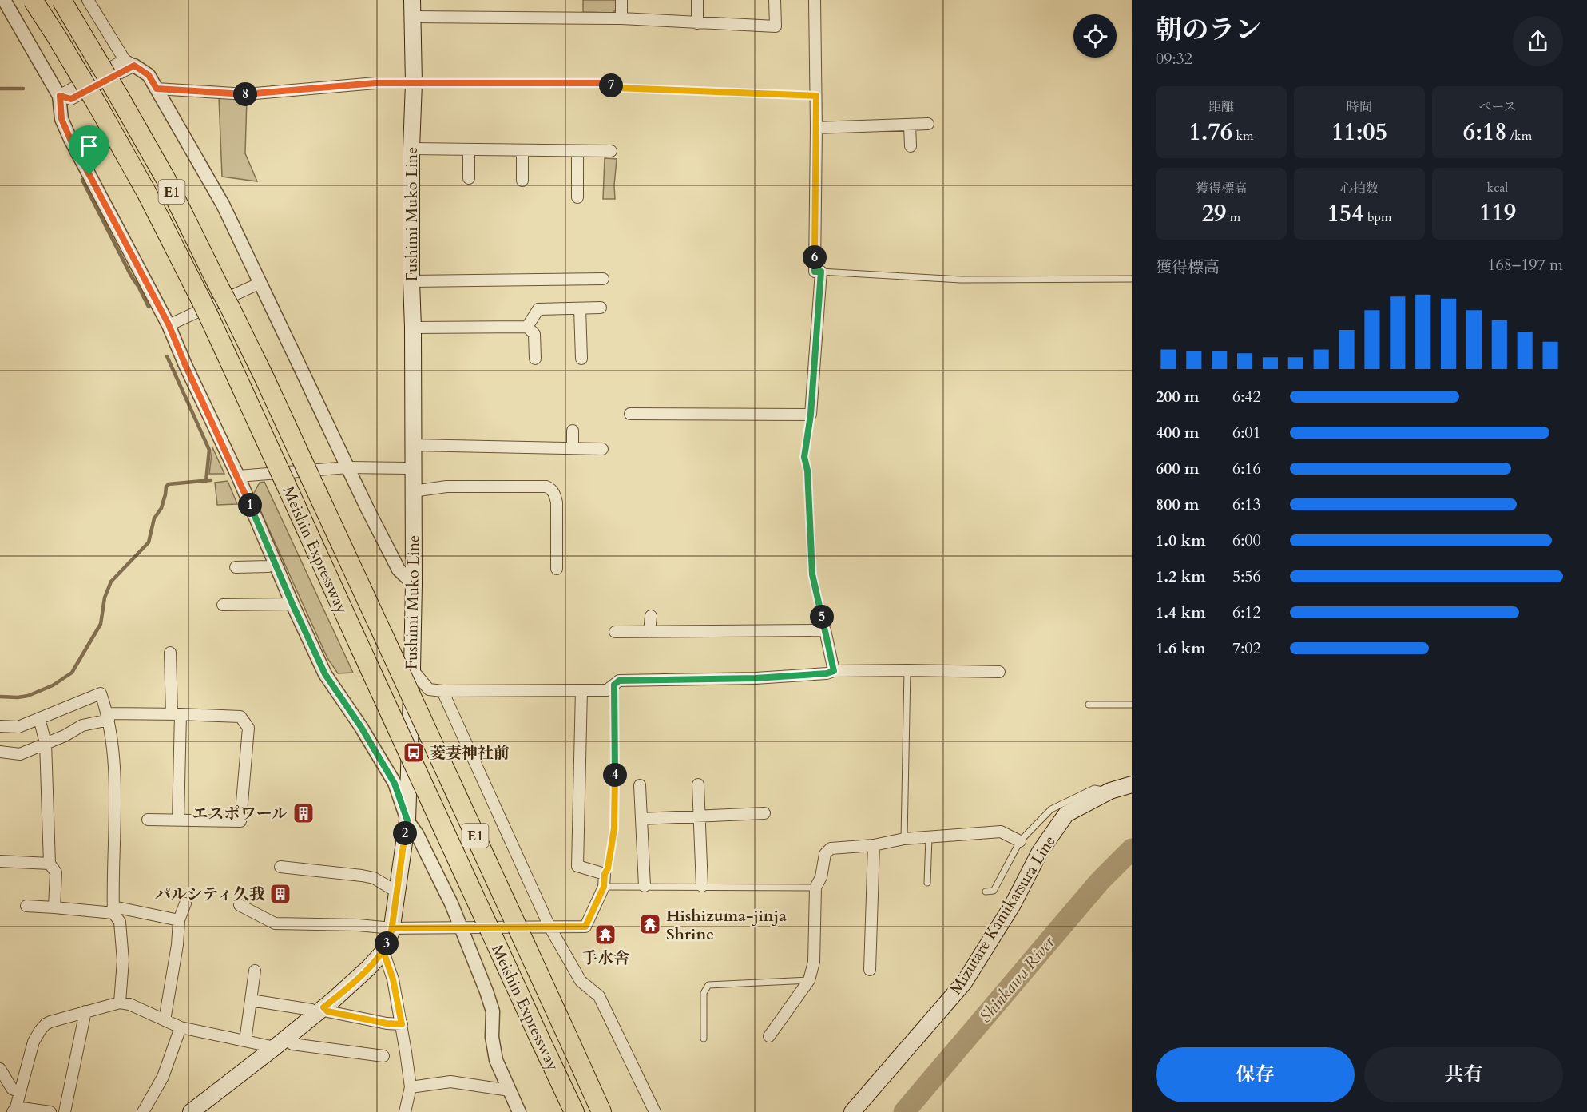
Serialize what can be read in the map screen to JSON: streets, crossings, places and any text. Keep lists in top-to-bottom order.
{
  "streets": {
    "highway": ["E1", "Meishin Expressway"],
    "main road": ["Fushimi Muko Line", "Mizutare Kamikatsura Line"]
  },
  "water": ["Shinkawa River"],
  "places": {
    "bus stop": ["菱妻神社前"],
    "building": ["エスポワール", "パルシティ久我"],
    "temple": ["Hishizuma-jinja Shrine", "手水舎"]
  },
  "page": {
    "heading": ["朝のラン", "09:32"],
    "pins": [
      "7",
      "8",
      "6",
      "1",
      "5",
      "4",
      "2",
      "3"
    ],
    "stats": [
      ["距離", "1.76 km"],
      ["時間", "11:05"],
      ["ペース", "6:18 /km"],
      ["獲得標高", "29 m"],
      ["心拍数", "154 bpm"],
      ["kcal", "119"]
    ],
    "chart": ["獲得標高", "168–197 m"],
    "list": [
      {
        "name": "200 m",
        "note": "6:42"
      },
      {
        "name": "400 m",
        "note": "6:01"
      },
      {
        "name": "600 m",
        "note": "6:16"
      },
      {
        "name": "800 m",
        "note": "6:13"
      },
      {
        "name": "1.0 km",
        "note": "6:00"
      },
      {
        "name": "1.2 km",
        "note": "5:56"
      },
      {
        "name": "1.4 km",
        "note": "6:12"
      },
      {
        "name": "1.6 km",
        "note": "7:02"
      }
    ],
    "buttons": ["保存", "共有"]
  }
}
